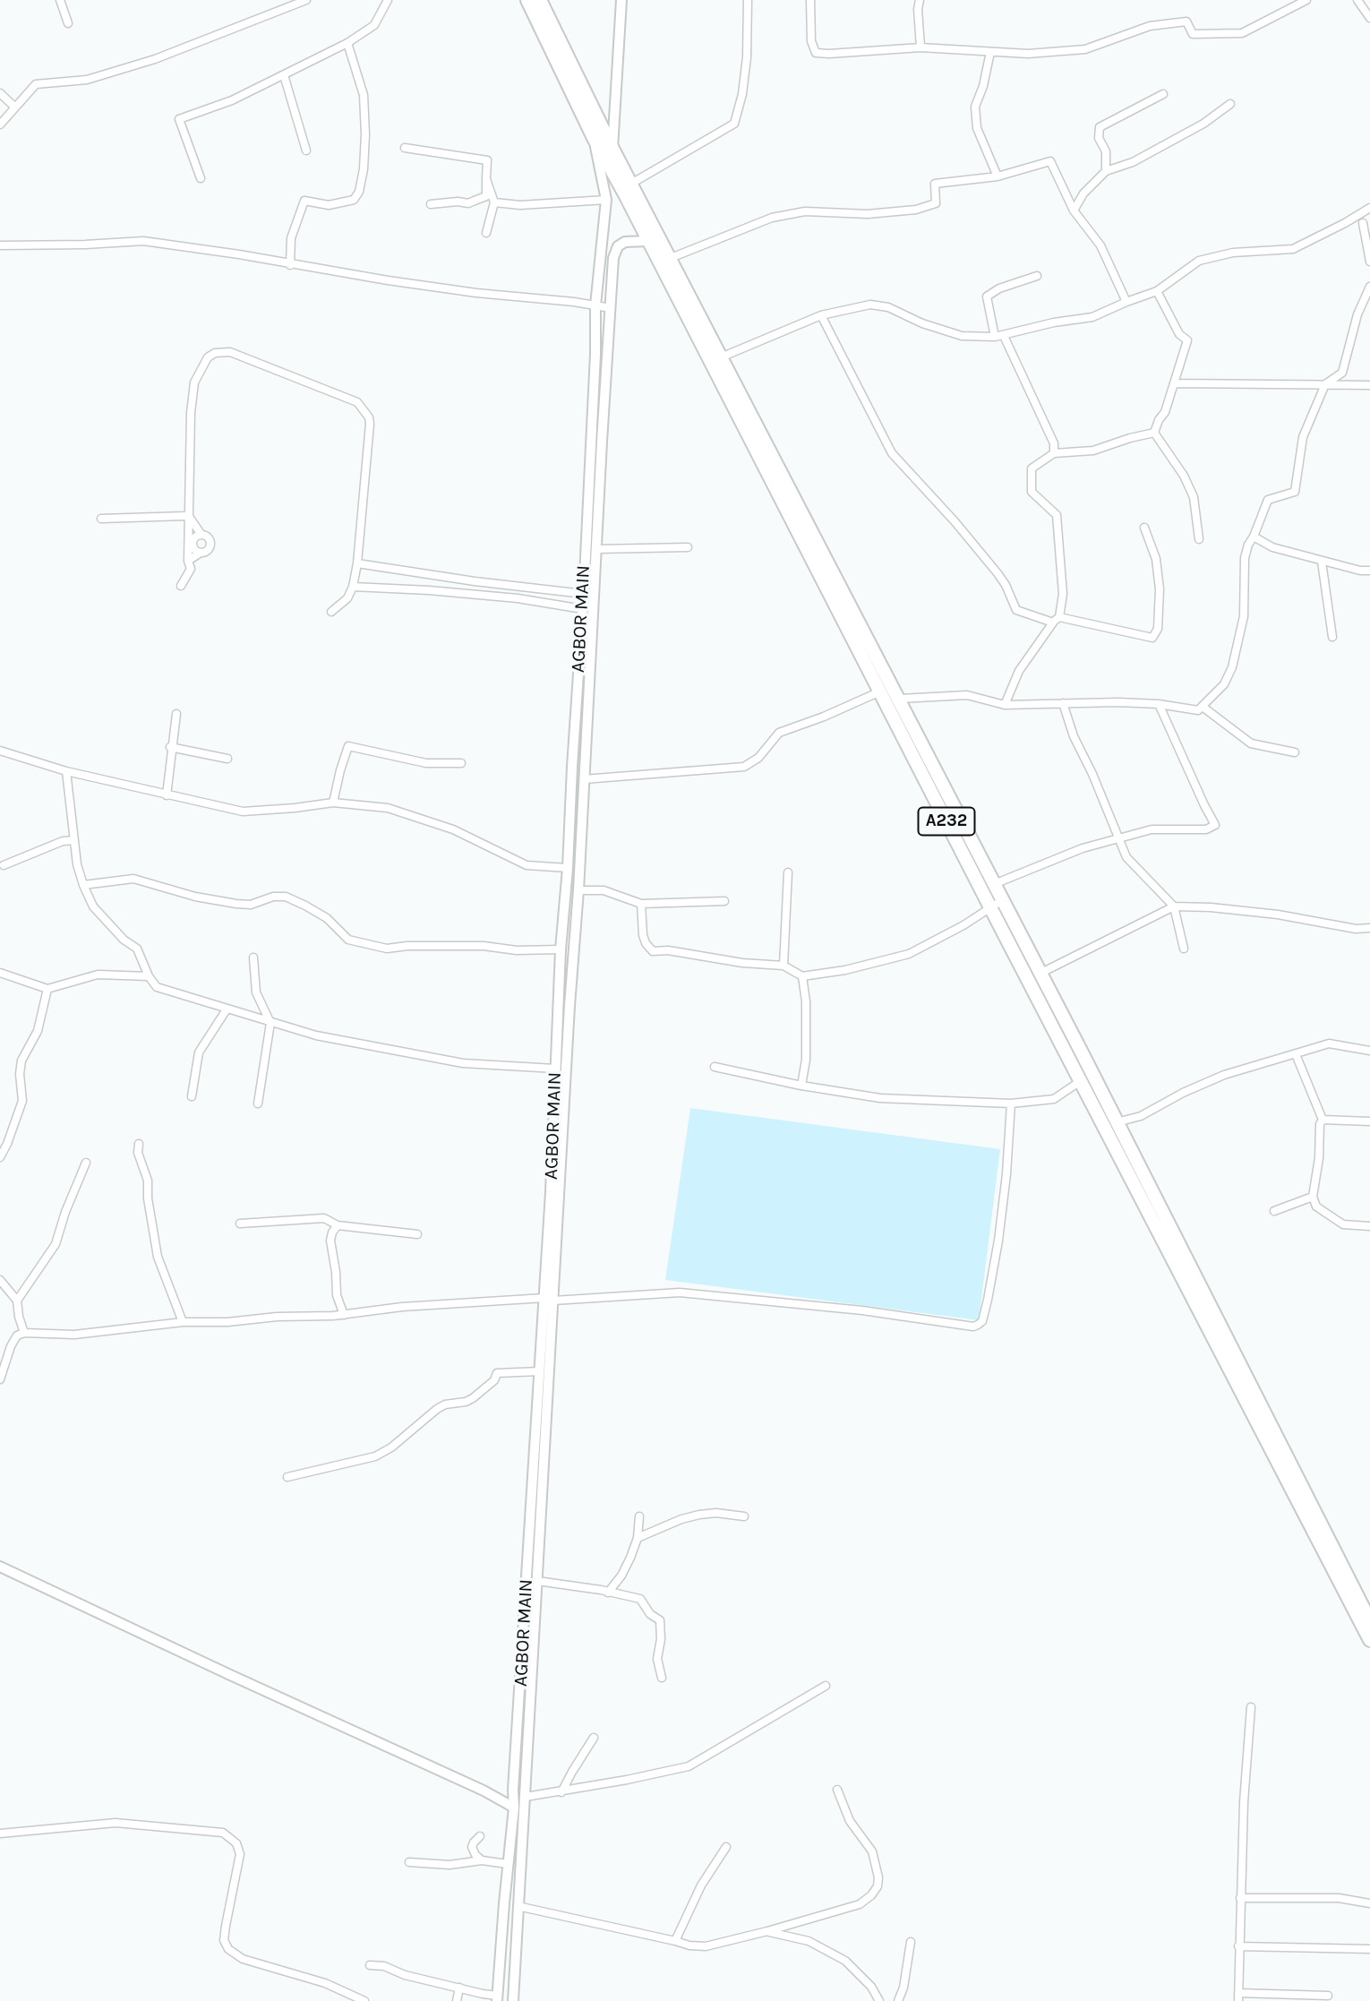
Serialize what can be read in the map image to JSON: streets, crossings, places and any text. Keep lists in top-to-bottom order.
{
  "streets": {
    "highway": ["A232"],
    "main road": ["AGBOR MAIN"]
  },
  "crossings": [
    ["AGBOR MAIN", "A232"]
  ]
}
